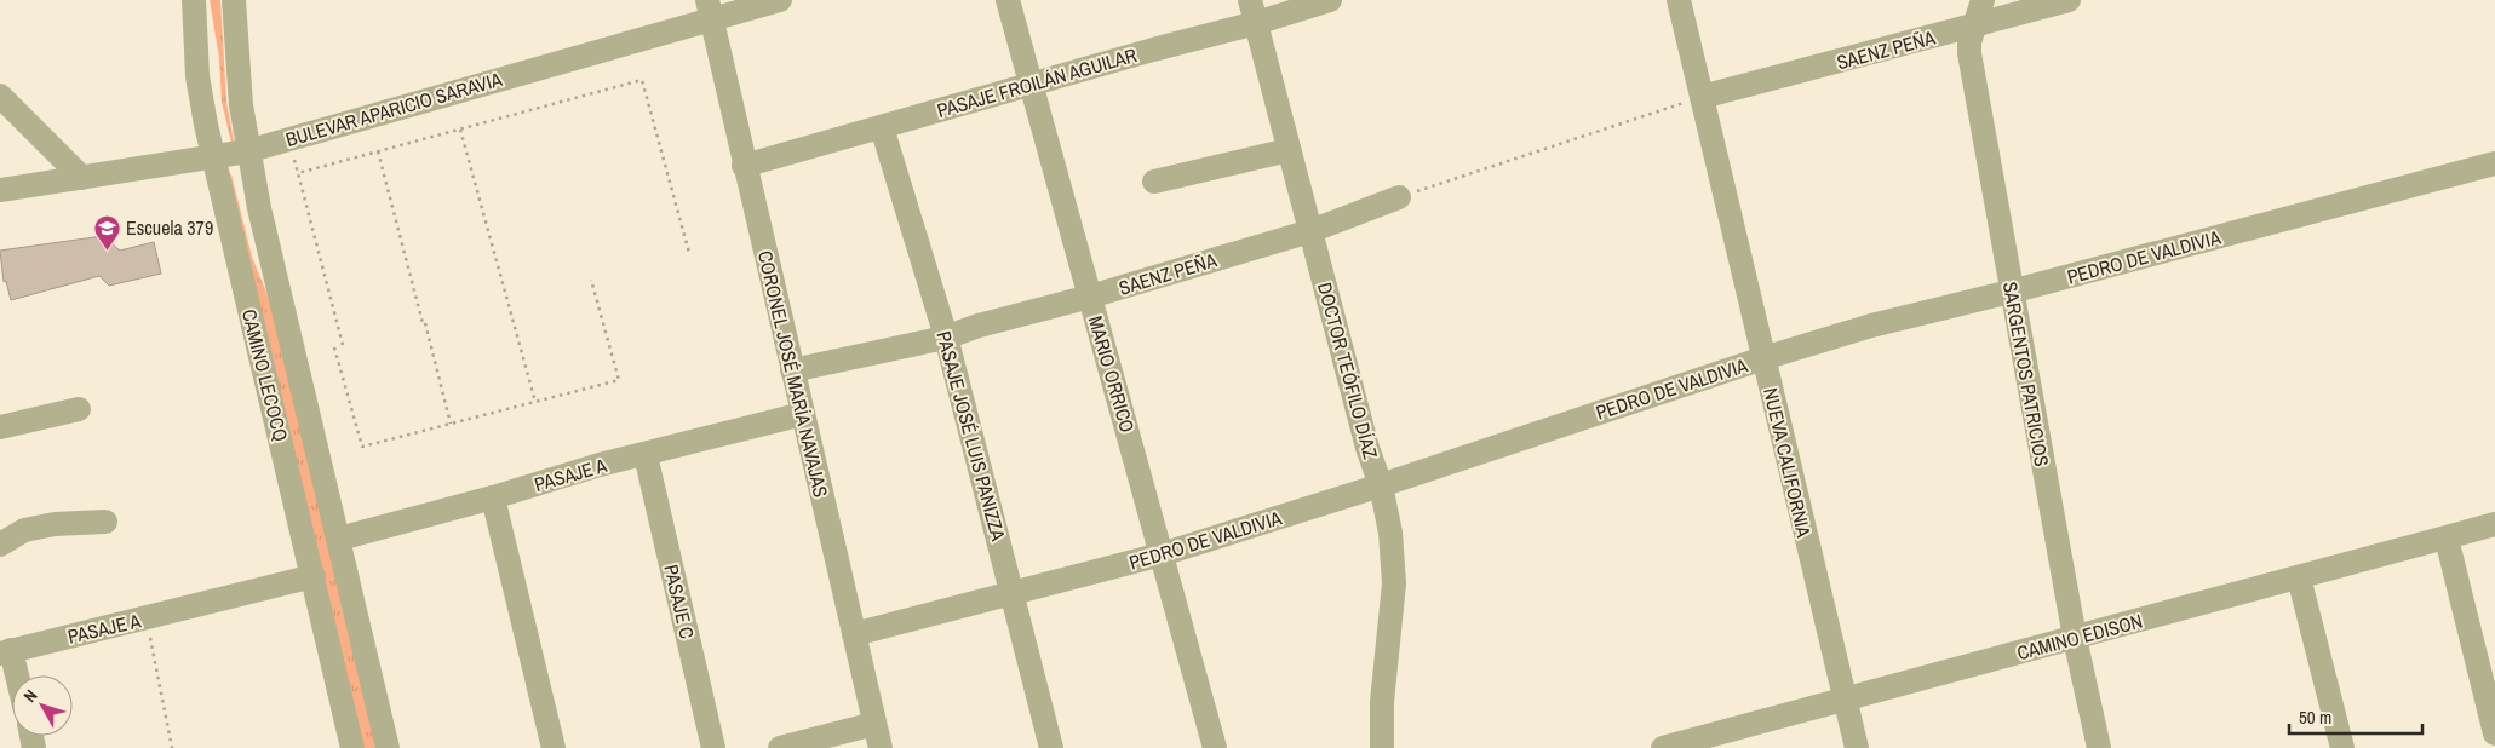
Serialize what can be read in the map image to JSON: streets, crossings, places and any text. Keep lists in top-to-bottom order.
{
  "streets": {
    "street": [
      "SAENZ PEÑA",
      "PASAJE FROILÁN AGUILAR",
      "BULEVAR APARICIO SARAVIA",
      "PEDRO DE VALDIVIA",
      "DOCTOR TEÓFILO DÍAZ",
      "CORONEL JOSÉ MARÍA NAVAJAS",
      "MARIO ORRICO",
      "SARGENTOS PATRICIOS",
      "CAMINO LECOCQ",
      "PASAJE JOSÉ LUIS PANIZZA",
      "NUEVA CALIFORNIA",
      "PASAJE A",
      "PASAJE C",
      "CAMINO EDISON"
    ]
  },
  "crossings": [
    ["SAENZ PEÑA", "DOCTOR TEÓFILO DÍAZ"],
    ["SAENZ PEÑA", "CORONEL JOSÉ MARÍA NAVAJAS"],
    ["SAENZ PEÑA", "MARIO ORRICO"],
    ["SAENZ PEÑA", "SARGENTOS PATRICIOS"],
    ["SAENZ PEÑA", "PASAJE JOSÉ LUIS PANIZZA"],
    ["SAENZ PEÑA", "NUEVA CALIFORNIA"],
    ["PASAJE FROILÁN AGUILAR", "DOCTOR TEÓFILO DÍAZ"],
    ["PASAJE FROILÁN AGUILAR", "CORONEL JOSÉ MARÍA NAVAJAS"],
    ["PASAJE FROILÁN AGUILAR", "MARIO ORRICO"],
    ["PASAJE FROILÁN AGUILAR", "PASAJE JOSÉ LUIS PANIZZA"],
    ["BULEVAR APARICIO SARAVIA", "CORONEL JOSÉ MARÍA NAVAJAS"],
    ["BULEVAR APARICIO SARAVIA", "CAMINO LECOCQ"],
    ["PEDRO DE VALDIVIA", "DOCTOR TEÓFILO DÍAZ"],
    ["PEDRO DE VALDIVIA", "CORONEL JOSÉ MARÍA NAVAJAS"],
    ["PEDRO DE VALDIVIA", "MARIO ORRICO"],
    ["PEDRO DE VALDIVIA", "SARGENTOS PATRICIOS"],
    ["PEDRO DE VALDIVIA", "PASAJE JOSÉ LUIS PANIZZA"],
    ["PEDRO DE VALDIVIA", "NUEVA CALIFORNIA"],
    ["CORONEL JOSÉ MARÍA NAVAJAS", "PASAJE A"],
    ["SARGENTOS PATRICIOS", "CAMINO EDISON"],
    ["CAMINO LECOCQ", "PASAJE A"],
    ["NUEVA CALIFORNIA", "CAMINO EDISON"],
    ["PASAJE A", "PASAJE C"]
  ],
  "places": {
    "school or university": ["Escuela 379"]
  },
  "scale_bar": "50 m",
  "north": "top left"
}
